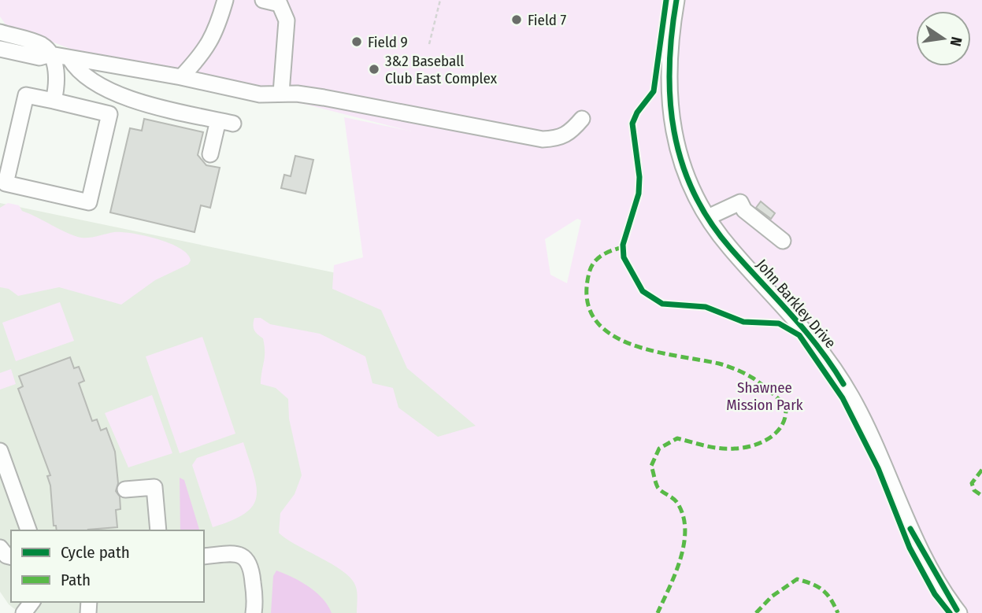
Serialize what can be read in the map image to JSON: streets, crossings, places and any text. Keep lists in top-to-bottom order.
{
  "streets": {
    "street": ["John Barkley Drive"]
  },
  "parks": ["Shawnee Mission Park"],
  "places": ["Field 7", "Field 9", "3&2 Baseball Club East Complex"],
  "legend": ["Cycle path", "Path"],
  "north": "right"
}
